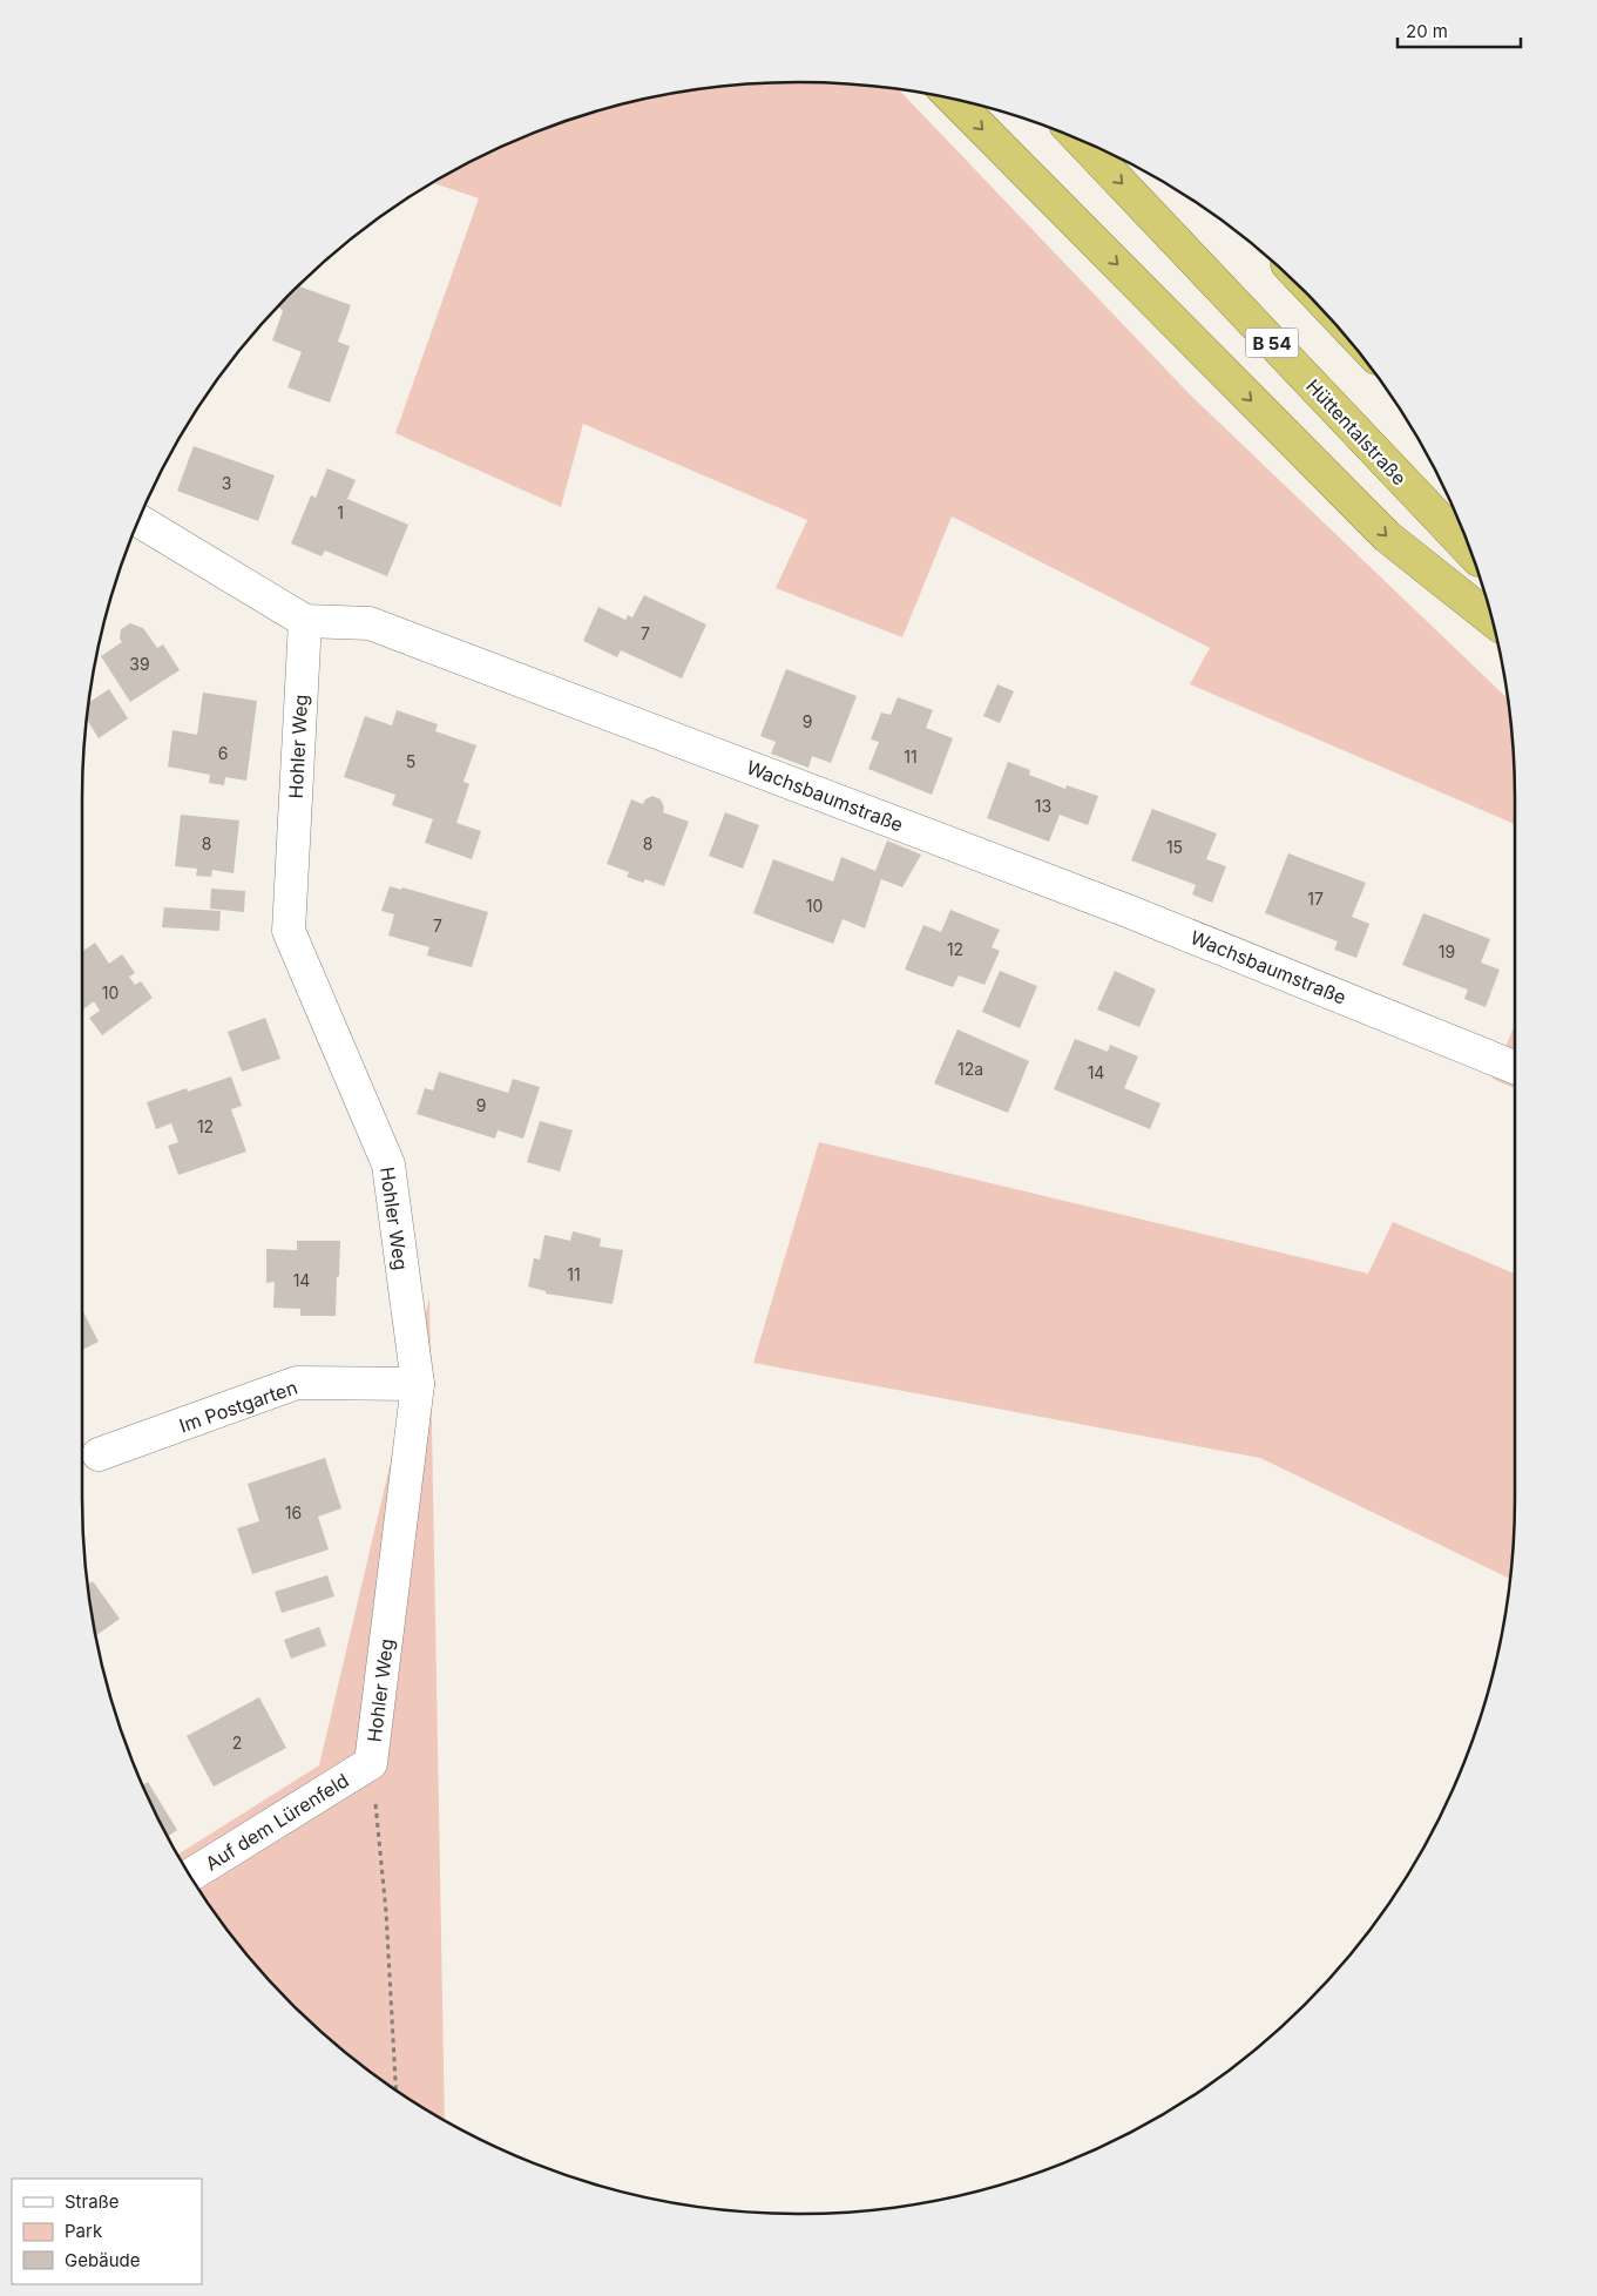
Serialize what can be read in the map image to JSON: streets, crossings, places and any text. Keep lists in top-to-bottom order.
{
  "streets": {
    "highway": ["B 54", "Hüttentalstraße"],
    "street": [
      "Hohler Weg",
      "Wachsbaumstraße",
      "Im Postgarten",
      "Auf dem Lürenfeld"
    ]
  },
  "crossings": [
    ["Hohler Weg", "Wachsbaumstraße"],
    ["Hohler Weg", "Im Postgarten"],
    ["Hohler Weg", "Auf dem Lürenfeld"]
  ],
  "house_numbers": [
    "3",
    "1",
    "7",
    "39",
    "9",
    "6",
    "11",
    "5",
    "13",
    "8",
    "8",
    "15",
    "17",
    "10",
    "7",
    "12",
    "19",
    "10",
    "12a",
    "14",
    "9",
    "12",
    "11",
    "14",
    "16",
    "2"
  ],
  "legend": ["Straße", "Park", "Gebäude"],
  "scale_bar": "20 m"
}
